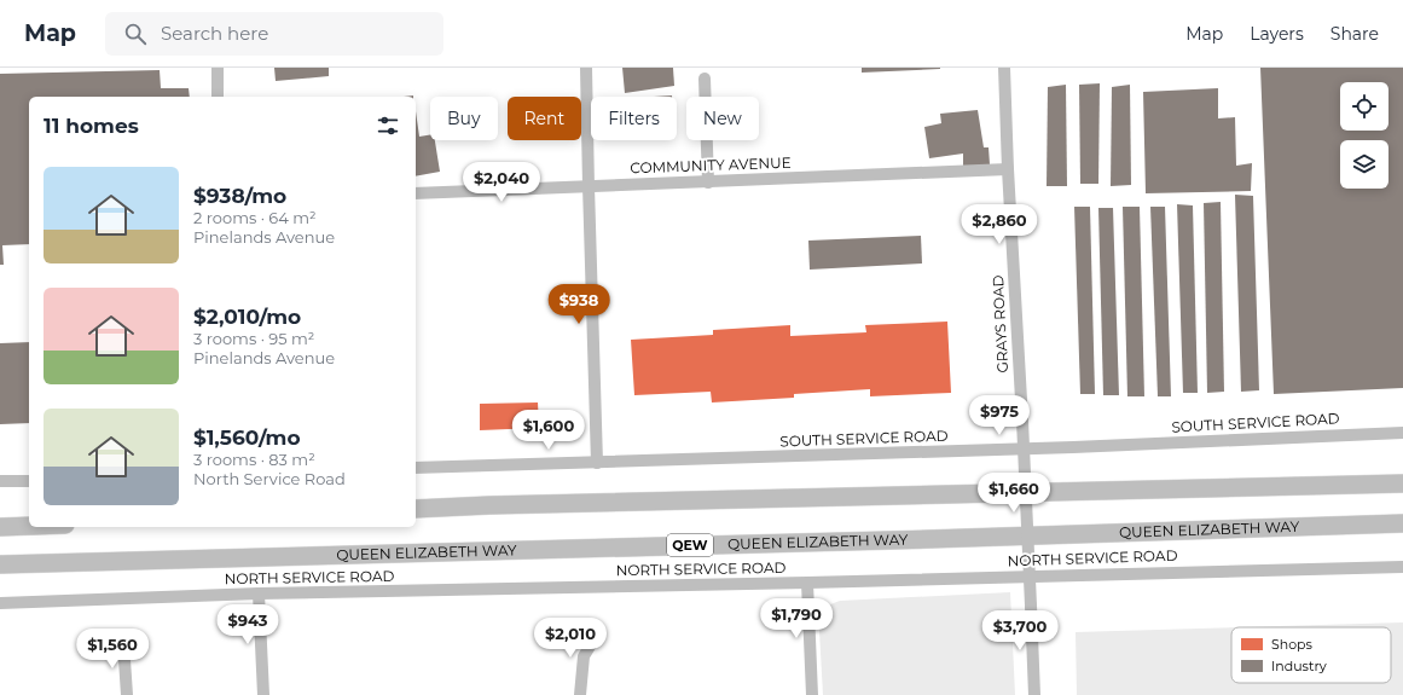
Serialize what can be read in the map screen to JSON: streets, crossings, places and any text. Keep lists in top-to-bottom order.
{
  "streets": {
    "highway": ["QUEEN ELIZABETH WAY", "QEW"],
    "street": [
      "COMMUNITY AVENUE",
      "GRAYS ROAD",
      "SOUTH SERVICE ROAD",
      "NORTH SERVICE ROAD"
    ]
  },
  "crossings": [
    ["COMMUNITY AVENUE", "GRAYS ROAD"]
  ],
  "legend": ["Shops", "Industry"],
  "page": {
    "header": "Map",
    "search": "Search here",
    "nav": ["Map", "Layers", "Share"],
    "chip": [
      "Buy",
      "Rent",
      "Filters",
      "New"
    ],
    "heading": "11 homes",
    "list": [
      {
        "name": "$938/mo",
        "note": "2 rooms · 64 m² · Pinelands Avenue"
      },
      {
        "name": "$2,010/mo",
        "note": "3 rooms · 95 m² · Pinelands Avenue"
      },
      {
        "name": "$1,560/mo",
        "note": "3 rooms · 83 m² · North Service Road"
      }
    ],
    "price": [
      "$2,040",
      "$2,860",
      "$938",
      "$975",
      "$1,600",
      "$1,660",
      "$1,790",
      "$943",
      "$3,700",
      "$2,010",
      "$1,560"
    ]
  }
}
